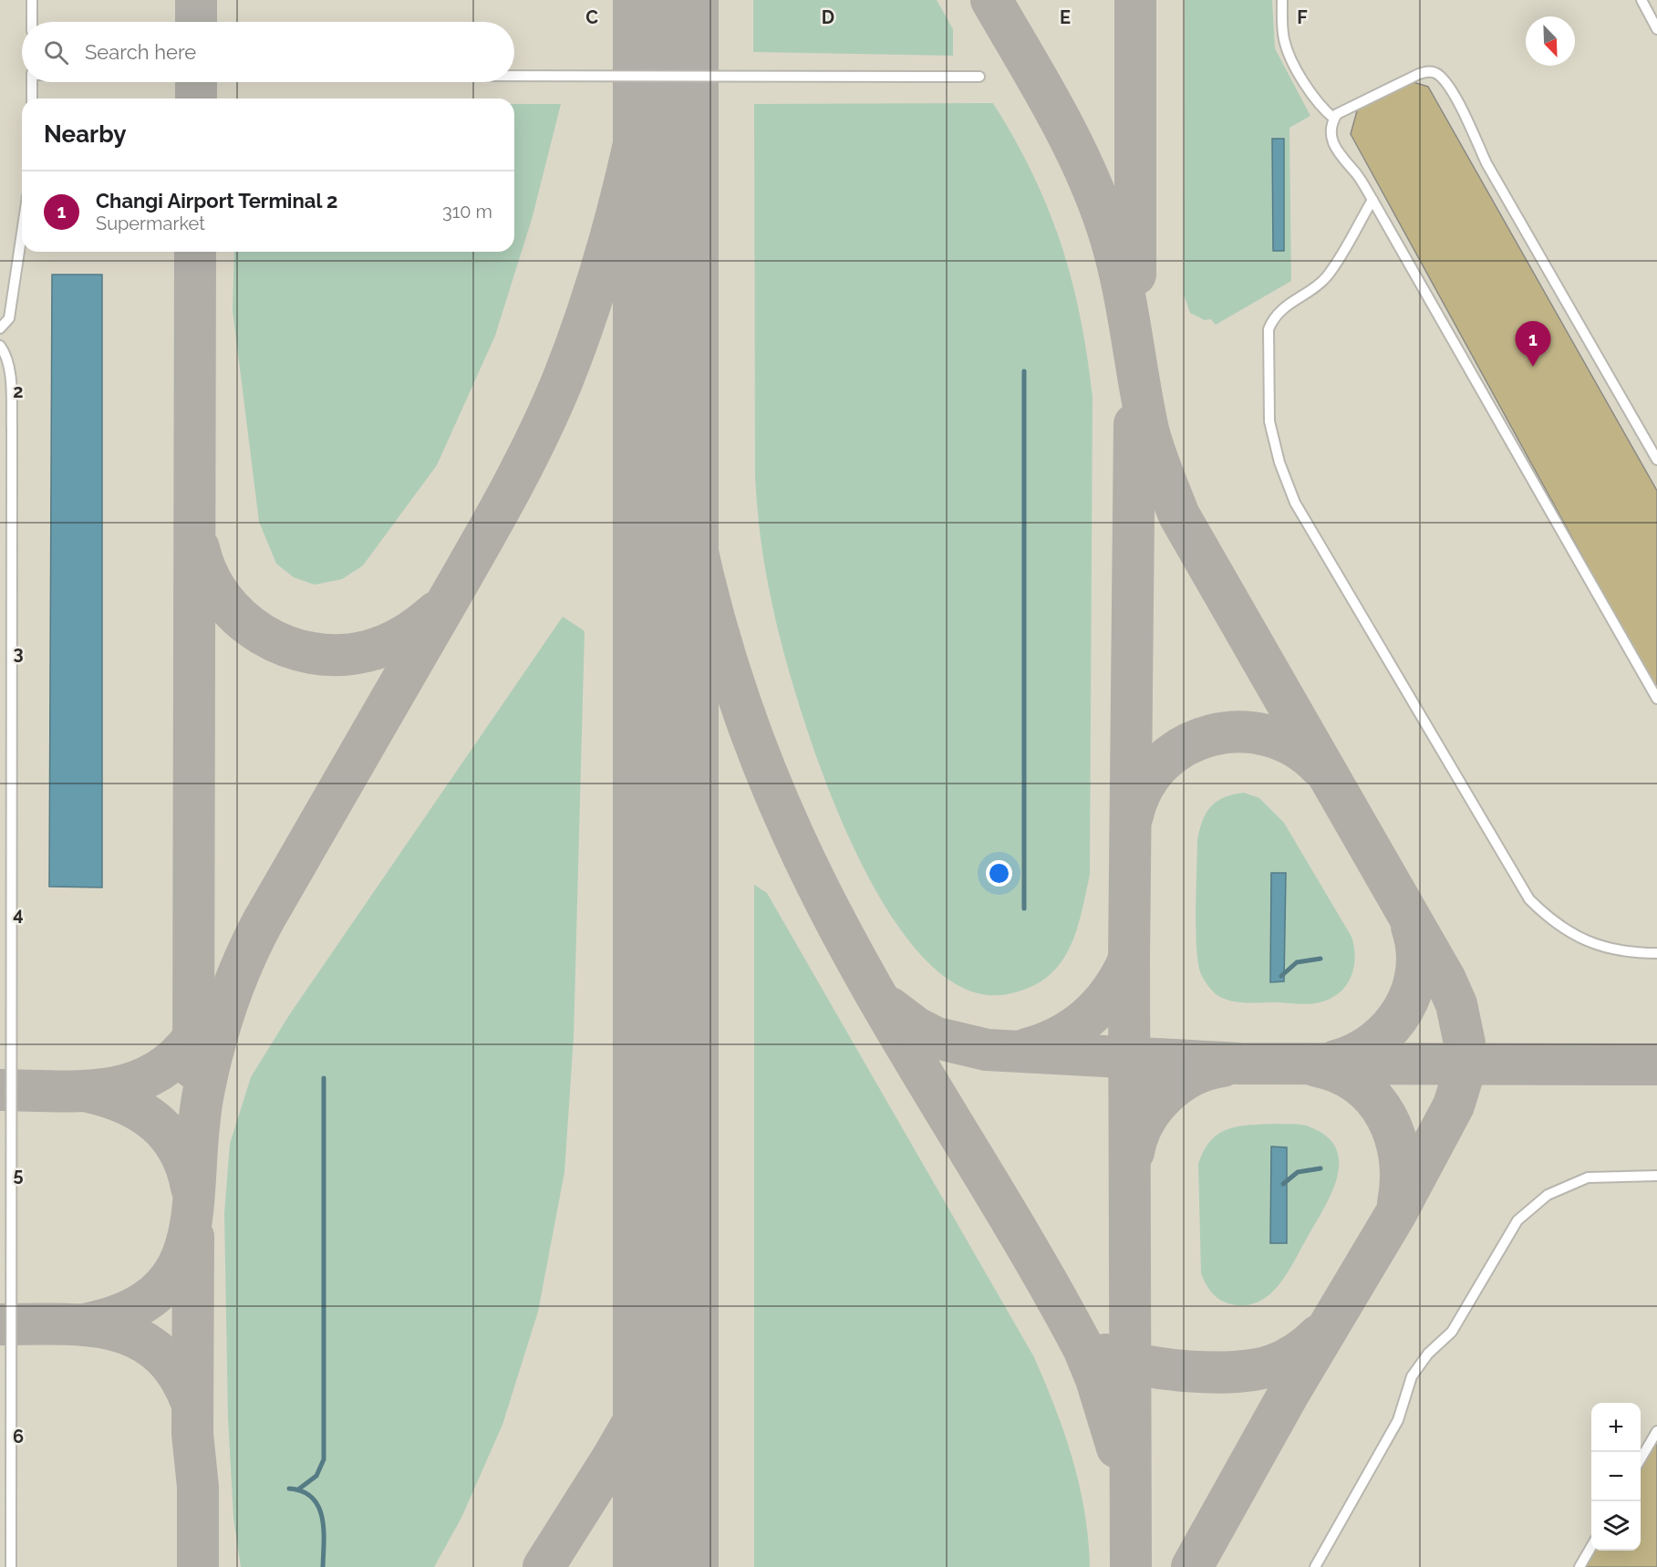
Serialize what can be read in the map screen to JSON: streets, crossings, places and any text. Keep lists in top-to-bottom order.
{
  "north": "bottom right",
  "page": {
    "search": "Search here",
    "heading": "Nearby",
    "list": [
      {
        "mark": "1",
        "name": "Changi Airport Terminal 2",
        "note": "Supermarket",
        "value": "310 m"
      }
    ],
    "pins": "1",
    "map_buttons": ["+", "−"]
  },
  "grid": {
    "columns": [
      "C",
      "D",
      "E",
      "F"
    ],
    "rows": [
      "2",
      "3",
      "4",
      "5",
      "6"
    ]
  }
}
